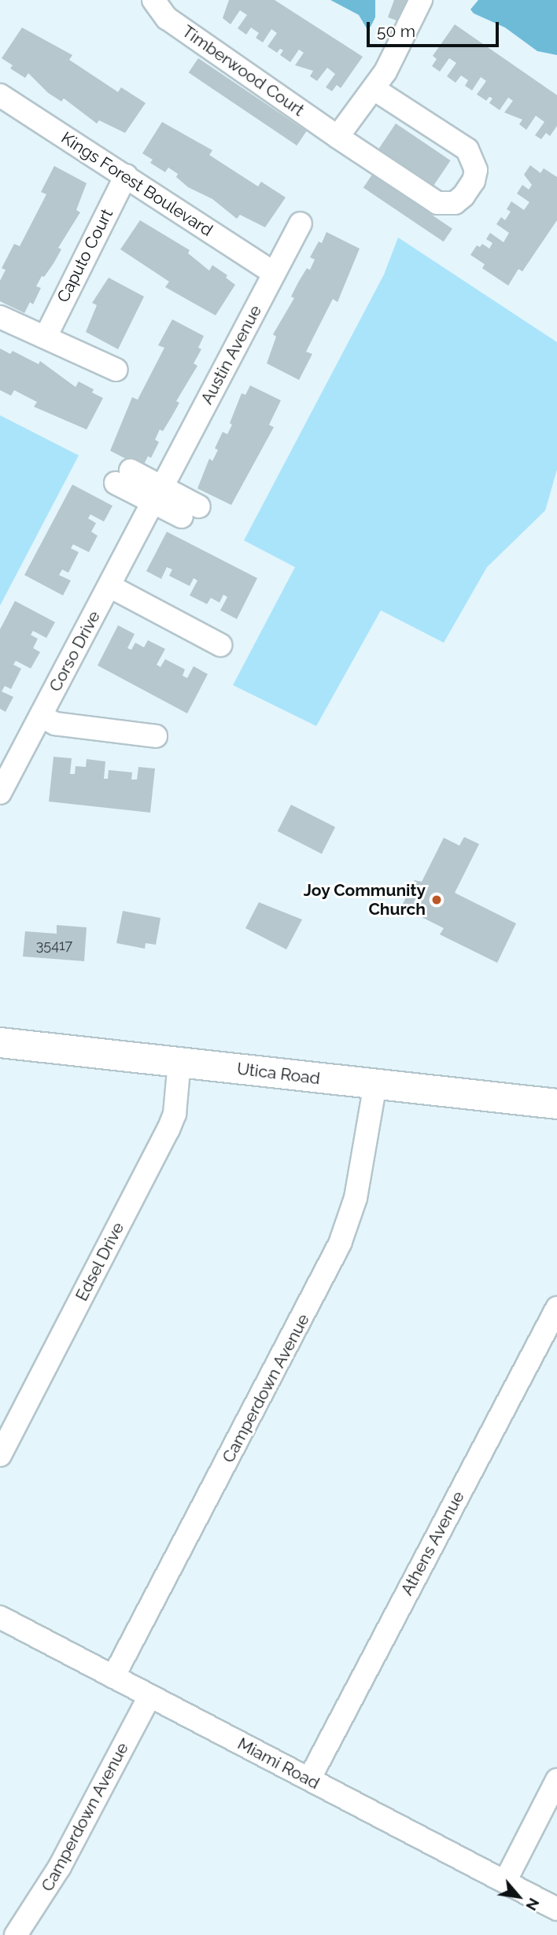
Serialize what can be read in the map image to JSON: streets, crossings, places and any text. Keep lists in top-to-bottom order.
{
  "streets": {
    "main road": ["Utica Road"],
    "street": [
      "Timberwood Court",
      "Kings Forest Boulevard",
      "Caputo Court",
      "Austin Avenue",
      "Corso Drive",
      "Edsel Drive",
      "Camperdown Avenue",
      "Athens Avenue",
      "Miami Road"
    ]
  },
  "crossings": [
    ["Kings Forest Boulevard", "Caputo Court"],
    ["Kings Forest Boulevard", "Austin Avenue"],
    ["Austin Avenue", "Corso Drive"],
    ["Utica Road", "Edsel Drive"],
    ["Utica Road", "Camperdown Avenue"],
    ["Camperdown Avenue", "Miami Road"],
    ["Athens Avenue", "Miami Road"]
  ],
  "places": ["Joy Community Church"],
  "house_numbers": ["35417"],
  "scale_bar": "50 m",
  "north": "bottom right"
}
